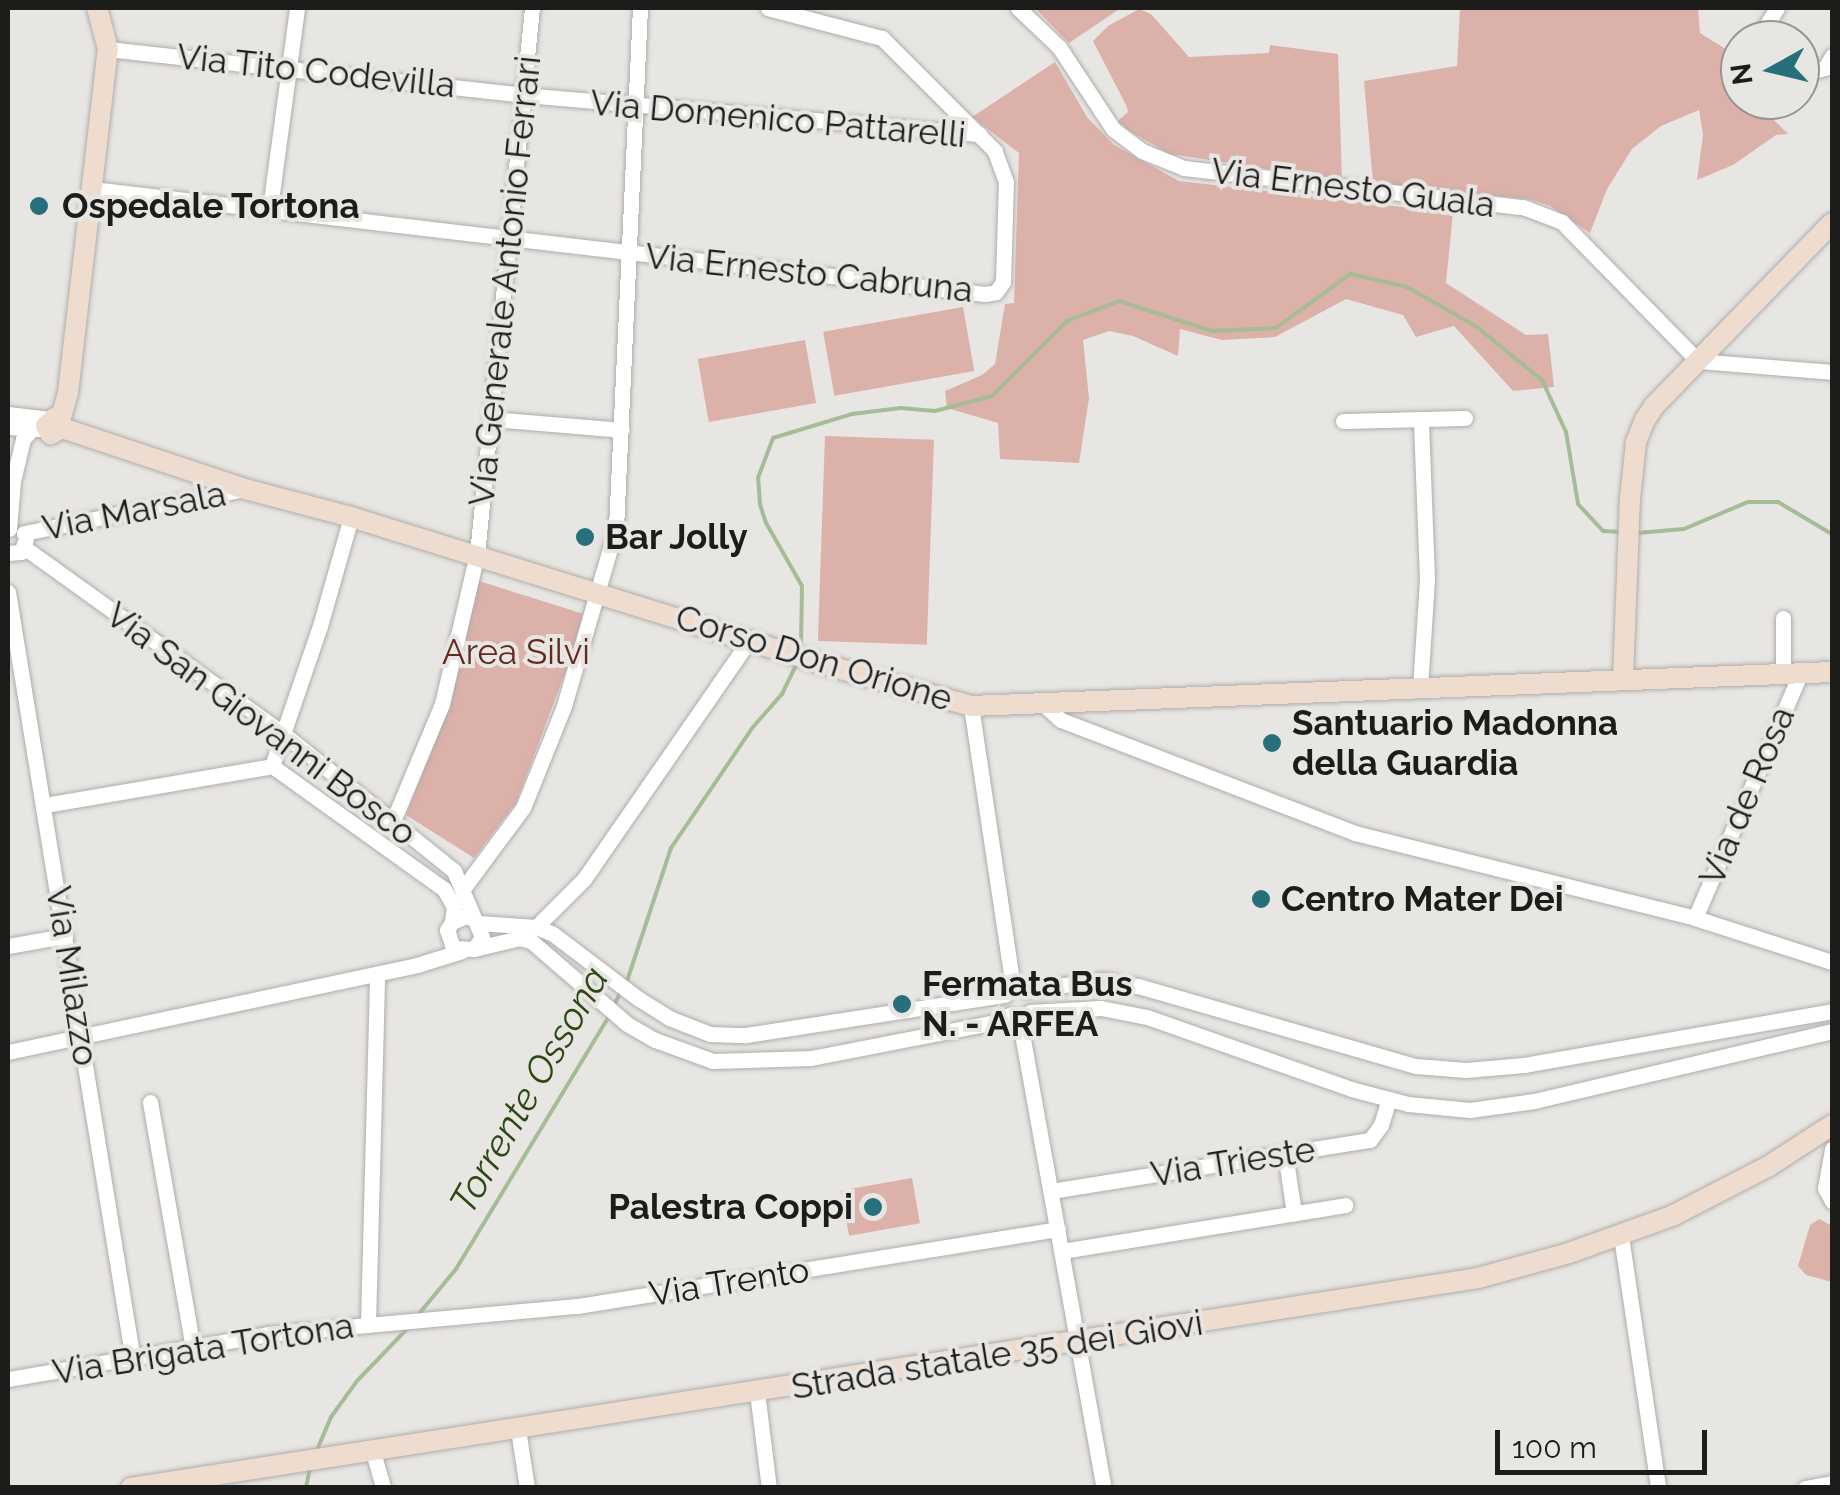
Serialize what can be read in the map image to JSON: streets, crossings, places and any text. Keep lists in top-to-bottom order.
{
  "streets": {
    "street": [
      "Via Tito Codevilla",
      "Via Domenico Pattarelli",
      "Via Ernesto Guala",
      "Via Ernesto Cabruna",
      "Via Generale Antonio Ferrari",
      "Via Marsala",
      "Corso Don Orione",
      "Via San Giovanni Bosco",
      "Via de Rosa",
      "Via Milazzo",
      "Via Trieste",
      "Via Trento",
      "Via Brigata Tortona",
      "Strada statale 35 dei Giovi"
    ]
  },
  "crossings": [
    ["Via Tito Codevilla", "Via Domenico Pattarelli"],
    ["Via Tito Codevilla", "Via Generale Antonio Ferrari"],
    ["Via Domenico Pattarelli", "Via Ernesto Cabruna"],
    ["Via Domenico Pattarelli", "Via Generale Antonio Ferrari"],
    ["Via Ernesto Cabruna", "Via Generale Antonio Ferrari"],
    ["Via Generale Antonio Ferrari", "Corso Don Orione"],
    ["Via Generale Antonio Ferrari", "Via San Giovanni Bosco"],
    ["Via Marsala", "Corso Don Orione"],
    ["Via Marsala", "Via San Giovanni Bosco"],
    ["Corso Don Orione", "Via de Rosa"],
    ["Via Milazzo", "Via Brigata Tortona"],
    ["Via Trento", "Via Brigata Tortona"]
  ],
  "water": ["Torrente Ossona"],
  "parks": ["Area Silvi"],
  "places": [
    "Ospedale Tortona",
    "Bar Jolly",
    "Santuario Madonna della Guardia",
    "Centro Mater Dei",
    "Fermata Bus N. - ARFEA",
    "Palestra Coppi"
  ],
  "scale_bar": "100 m",
  "north": "left"
}
